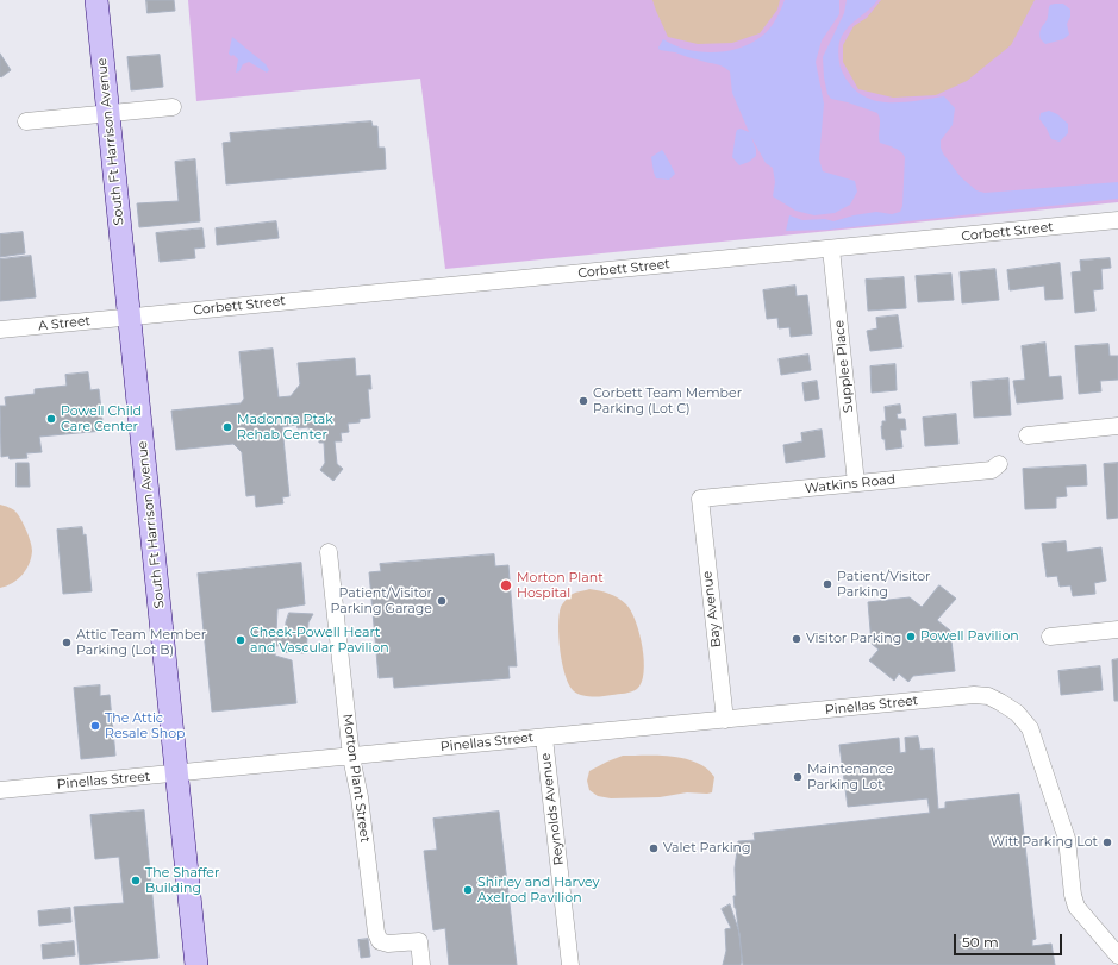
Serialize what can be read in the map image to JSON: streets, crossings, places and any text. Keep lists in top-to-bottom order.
{
  "streets": {
    "street": [
      "South Ft Harrison Avenue",
      "Corbett Street",
      "A Street",
      "Supplee Place",
      "Watkins Road",
      "Bay Avenue",
      "Pinellas Street",
      "Morton Plant Street",
      "Reynolds Avenue"
    ]
  },
  "crossings": [
    ["South Ft Harrison Avenue", "Corbett Street"],
    ["South Ft Harrison Avenue", "A Street"],
    ["South Ft Harrison Avenue", "Pinellas Street"],
    ["Corbett Street", "A Street"],
    ["Corbett Street", "Supplee Place"],
    ["Supplee Place", "Watkins Road"],
    ["Watkins Road", "Bay Avenue"],
    ["Bay Avenue", "Pinellas Street"],
    ["Pinellas Street", "Morton Plant Street"],
    ["Pinellas Street", "Reynolds Avenue"]
  ],
  "places": [
    "Corbett Team Member Parking (Lot C)",
    "Powell Child Care Center",
    "Madonna Ptak Rehab Center",
    "Patient/Visitor Parking",
    "Morton Plant Hospital",
    "Patient/Visitor Parking Garage",
    "Powell Pavilion",
    "Visitor Parking",
    "Cheek-Powell Heart and Vascular Pavilion",
    "Attic Team Member Parking (Lot B)",
    "The Attic Resale Shop",
    "Maintenance Parking Lot",
    "Witt Parking Lot",
    "Valet Parking",
    "The Shaffer Building",
    "Shirley and Harvey Axelrod Pavilion"
  ],
  "scale_bar": "50 m"
}
